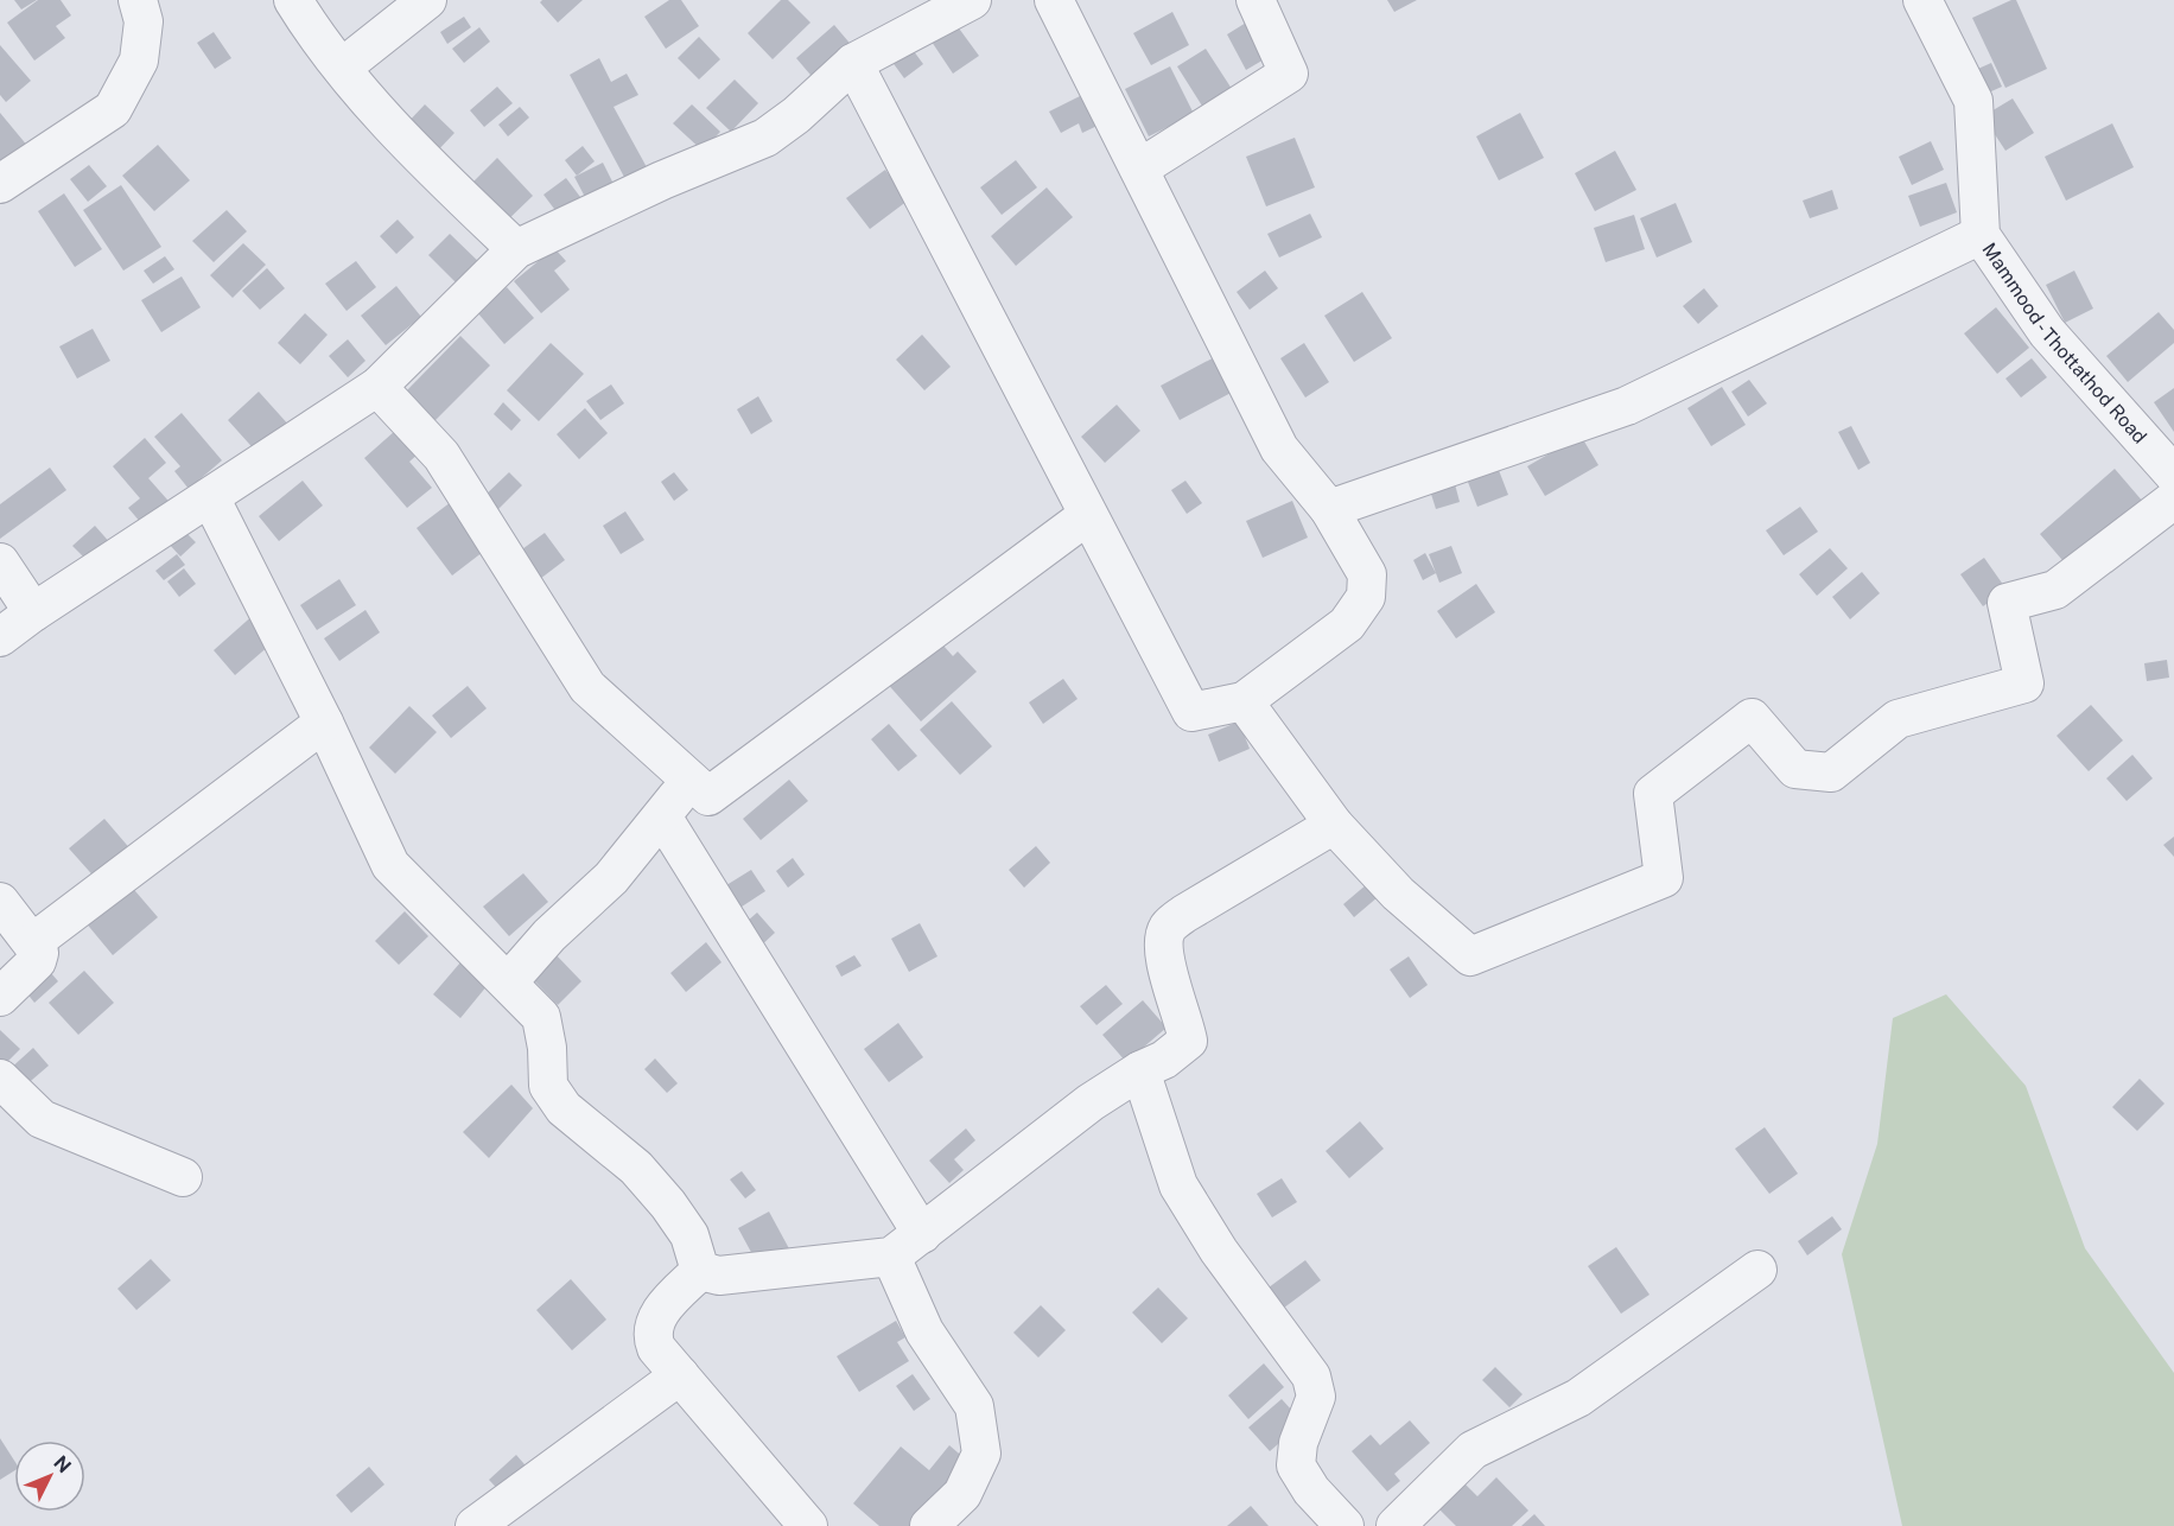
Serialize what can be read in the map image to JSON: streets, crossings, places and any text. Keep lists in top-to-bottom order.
{
  "streets": {
    "street": ["Mammood - Thottathod Road"]
  },
  "north": "top right"
}
